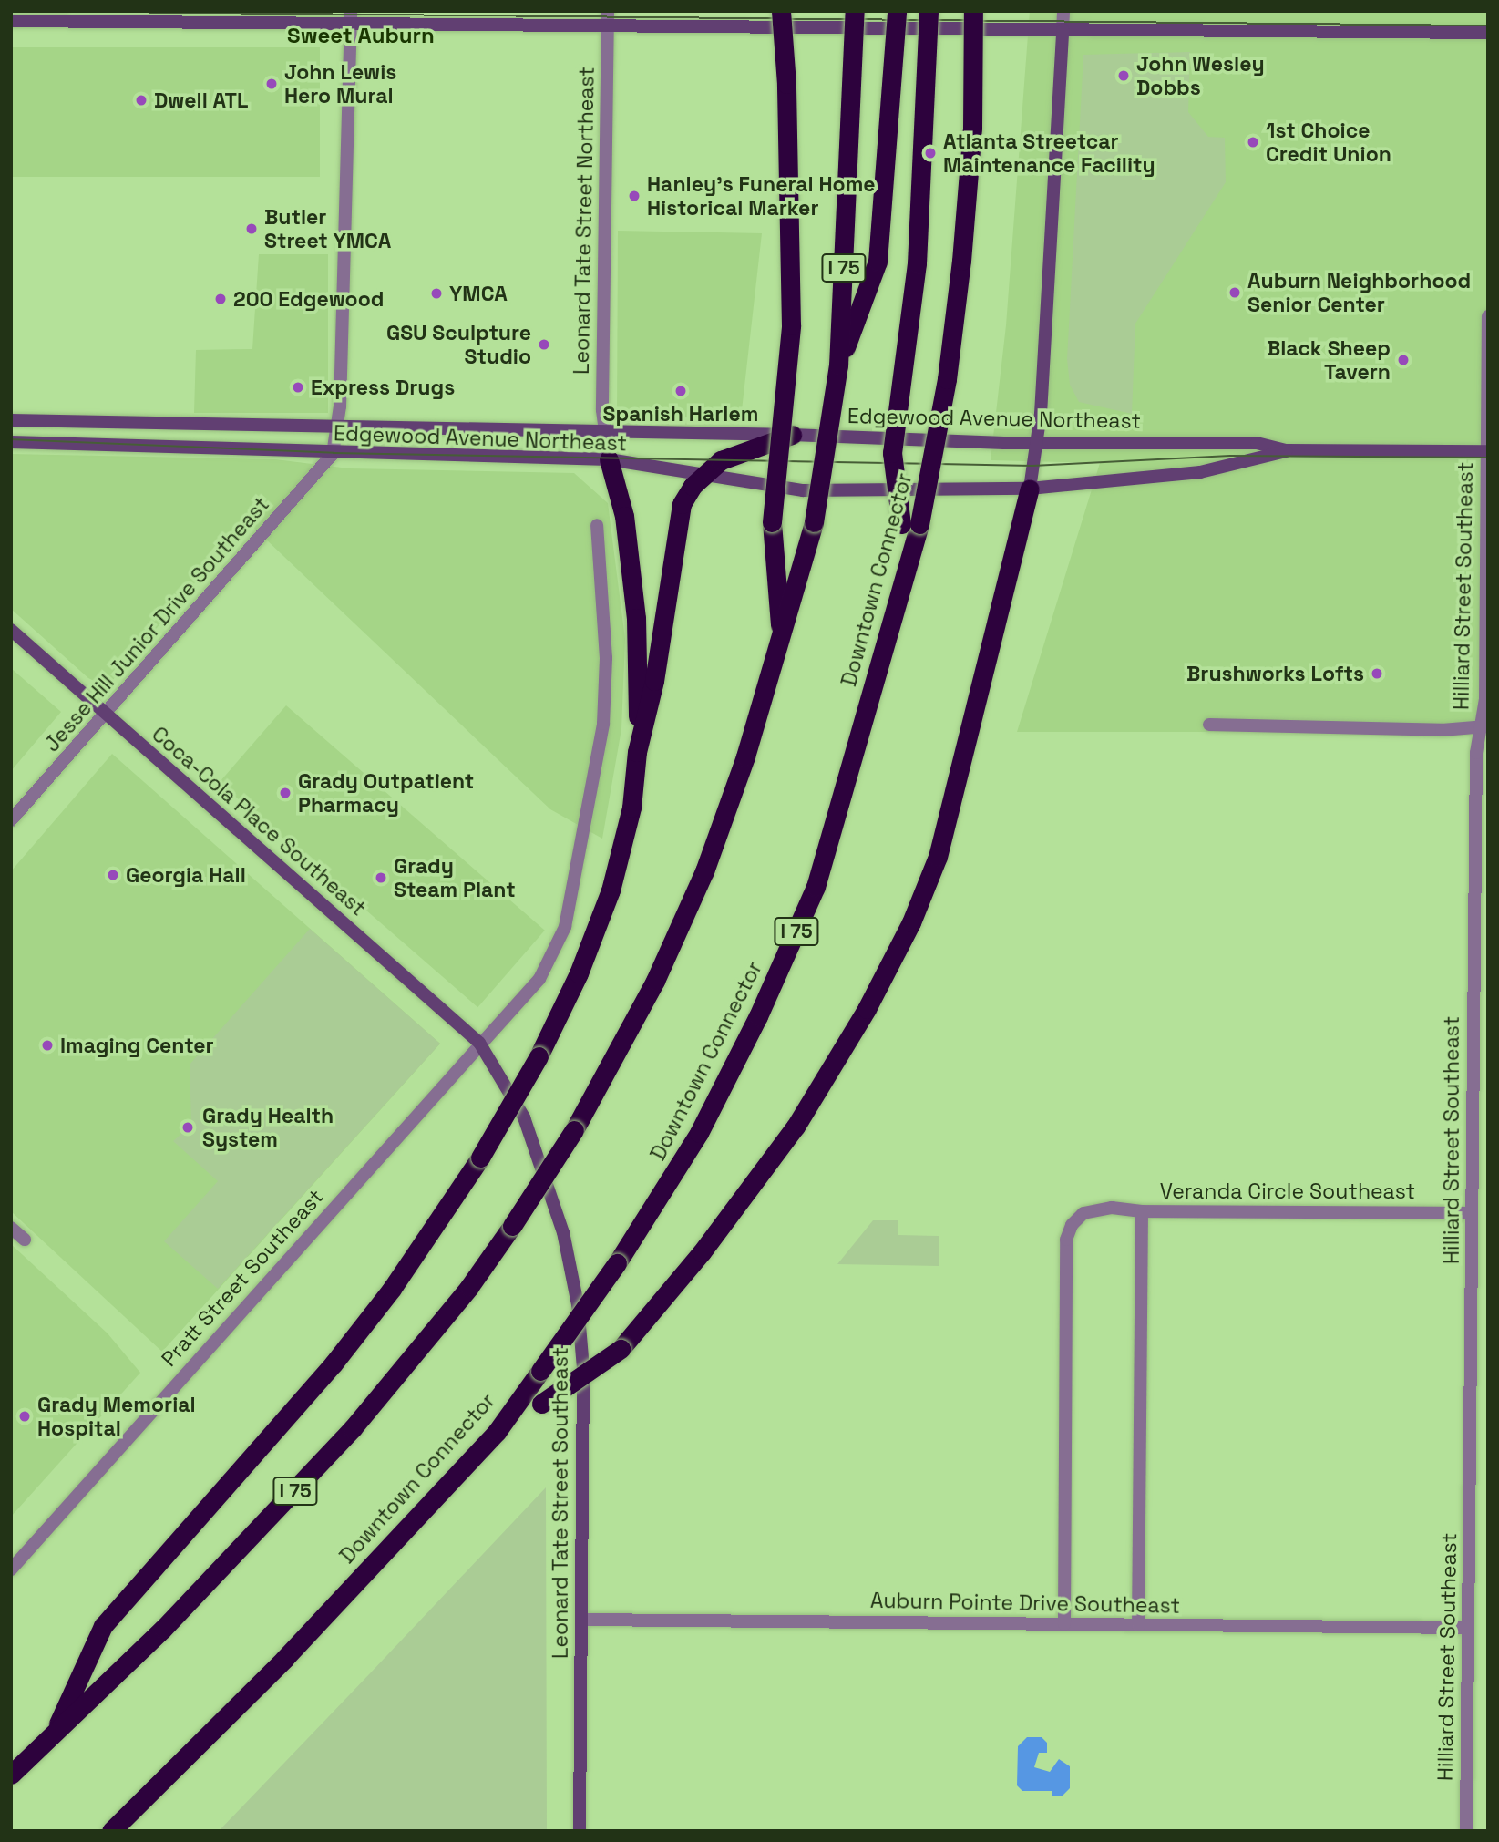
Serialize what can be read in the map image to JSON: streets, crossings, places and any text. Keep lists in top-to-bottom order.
{
  "streets": {
    "highway": ["I 75", "Downtown Connector"],
    "street": [
      "Leonard Tate Street Northeast",
      "Edgewood Avenue Northeast",
      "Hilliard Street Southeast",
      "Jesse Hill Junior Drive Southeast",
      "Coca-Cola Place Southeast",
      "Veranda Circle Southeast",
      "Pratt Street Southeast",
      "Leonard Tate Street Southeast",
      "Auburn Pointe Drive Southeast"
    ]
  },
  "crossings": [
    ["Leonard Tate Street Northeast", "Edgewood Avenue Northeast"],
    ["Edgewood Avenue Northeast", "Hilliard Street Southeast"],
    ["Edgewood Avenue Northeast", "Jesse Hill Junior Drive Southeast"],
    ["Hilliard Street Southeast", "Veranda Circle Southeast"],
    ["Hilliard Street Southeast", "Auburn Pointe Drive Southeast"],
    ["Jesse Hill Junior Drive Southeast", "Coca-Cola Place Southeast"],
    ["Coca-Cola Place Southeast", "Pratt Street Southeast"],
    ["Coca-Cola Place Southeast", "Leonard Tate Street Southeast"],
    ["Veranda Circle Southeast", "Auburn Pointe Drive Southeast"],
    ["Pratt Street Southeast", "Leonard Tate Street Southeast"],
    ["Leonard Tate Street Southeast", "Auburn Pointe Drive Southeast"]
  ],
  "districts": ["Sweet Auburn"],
  "places": [
    "John Wesley Dobbs",
    "John Lewis Hero Mural",
    "Dwell ATL",
    "1st Choice Credit Union",
    "Atlanta Streetcar Maintenance Facility",
    "Hanley's Funeral Home Historical Marker",
    "Butler Street YMCA",
    "Auburn Neighborhood Senior Center",
    "YMCA",
    "200 Edgewood",
    "GSU Sculpture Studio",
    "Black Sheep Tavern",
    "Express Drugs",
    "Spanish Harlem",
    "Brushworks Lofts",
    "Grady Outpatient Pharmacy",
    "Georgia Hall",
    "Grady Steam Plant",
    "Imaging Center",
    "Grady Health System",
    "Grady Memorial Hospital"
  ]
}
